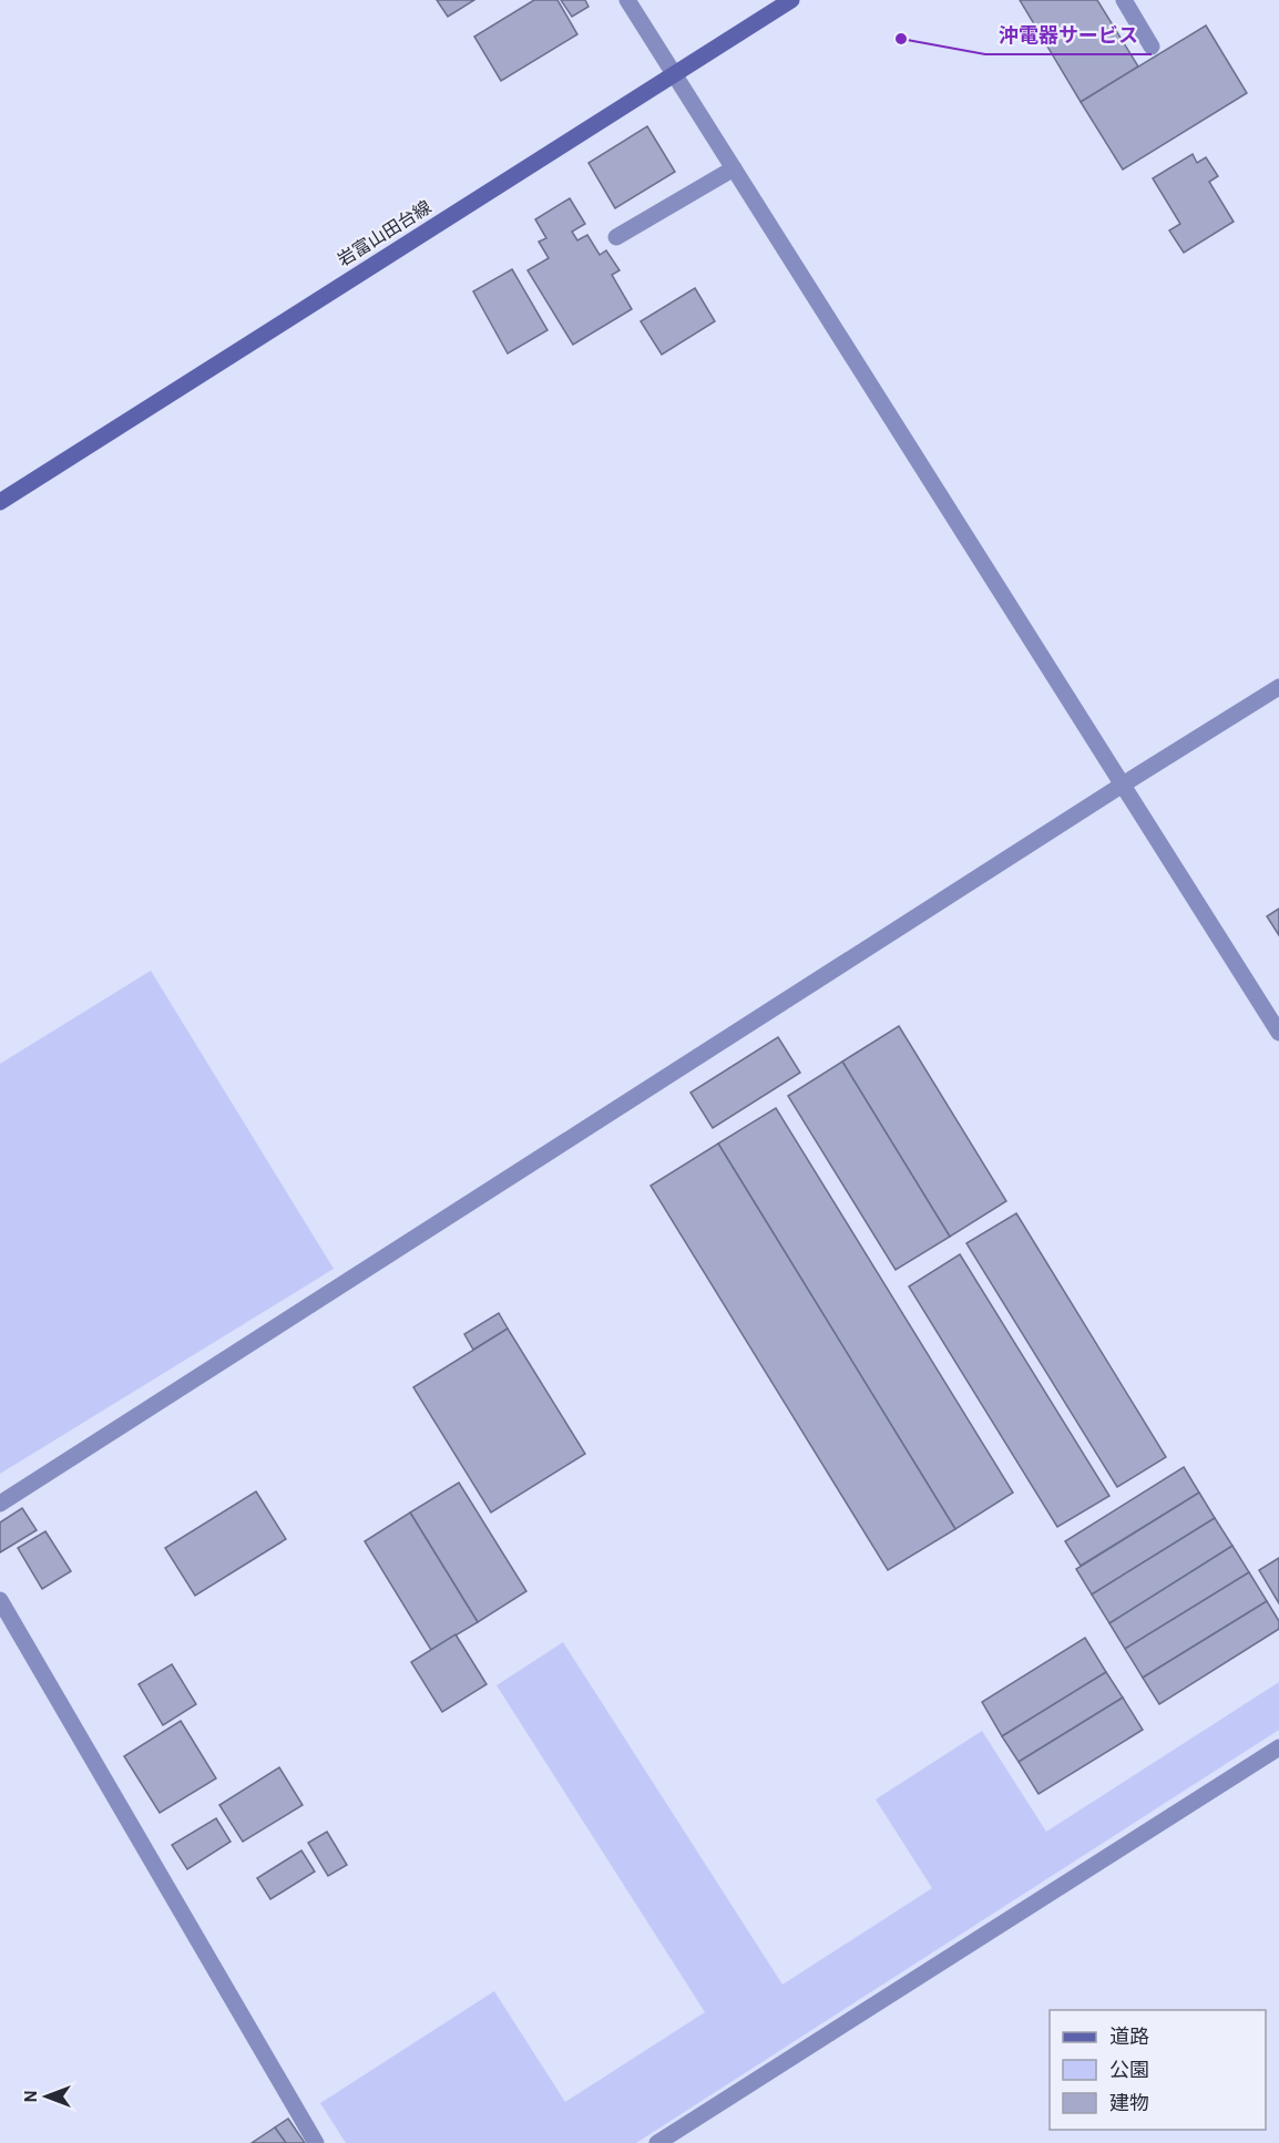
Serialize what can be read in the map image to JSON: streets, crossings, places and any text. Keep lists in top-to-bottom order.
{
  "streets": {
    "main road": ["岩富山田台線"]
  },
  "places": ["沖電器サービス"],
  "legend": ["道路", "公園", "建物"],
  "north": "left"
}
